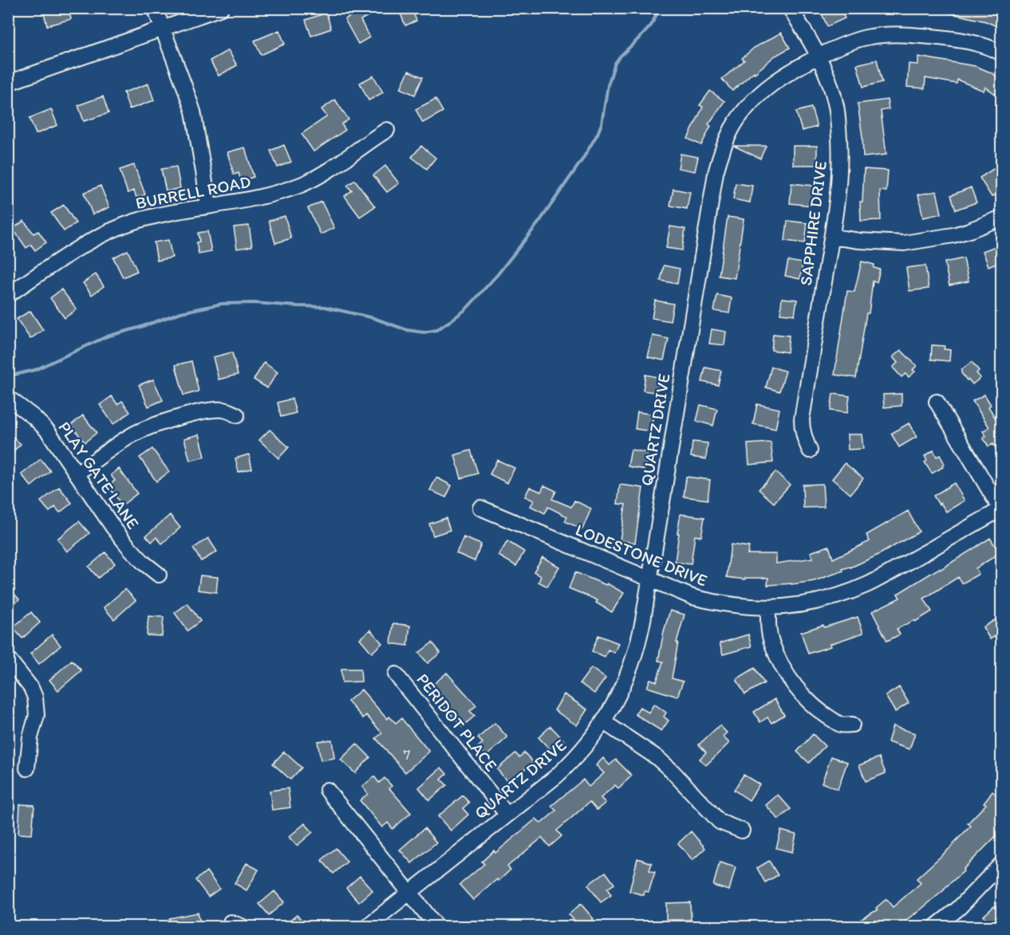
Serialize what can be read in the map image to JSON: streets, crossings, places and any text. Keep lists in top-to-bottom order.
{
  "streets": {
    "street": [
      "BURRELL ROAD",
      "SAPPHIRE DRIVE",
      "QUARTZ DRIVE",
      "PLAY GATE LANE",
      "LODESTONE DRIVE",
      "PERIDOT PLACE"
    ]
  },
  "crossings": [
    ["SAPPHIRE DRIVE", "QUARTZ DRIVE"],
    ["QUARTZ DRIVE", "LODESTONE DRIVE"],
    ["QUARTZ DRIVE", "PERIDOT PLACE"]
  ],
  "house_numbers": ["7"]
}
